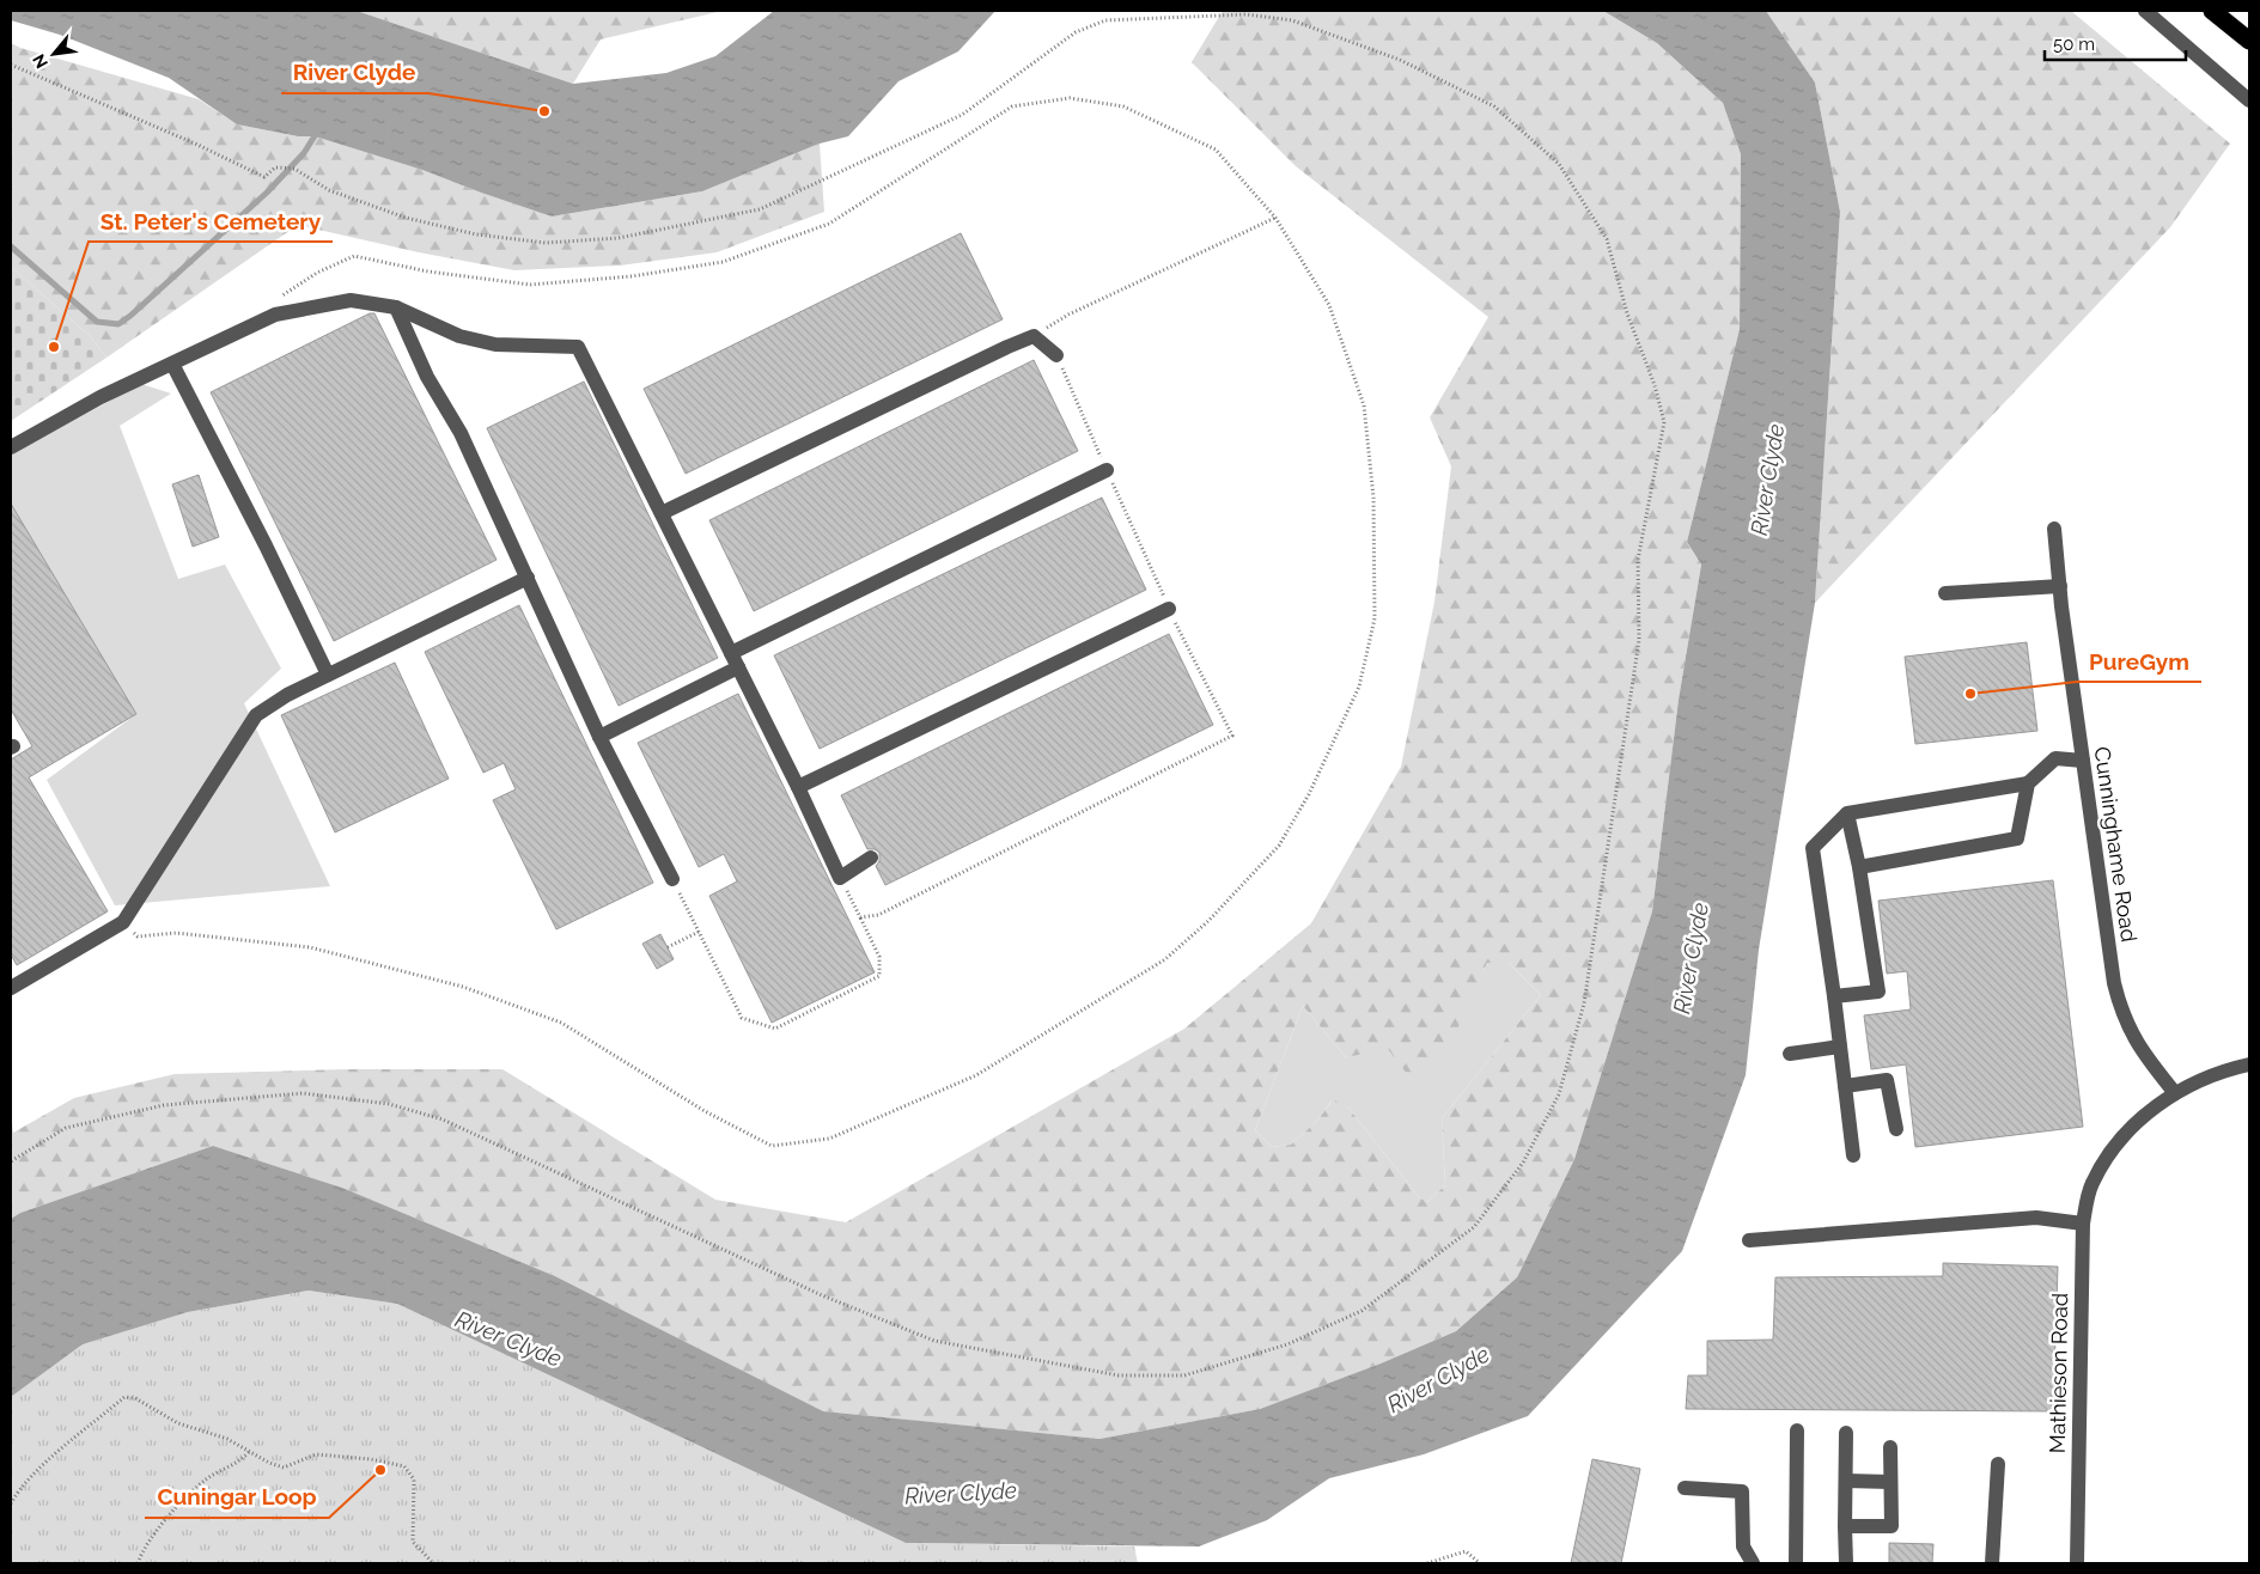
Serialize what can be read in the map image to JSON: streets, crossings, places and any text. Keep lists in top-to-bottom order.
{
  "streets": {
    "street": ["Cunninghame Road", "Mathieson Road"]
  },
  "crossings": [
    ["Cunninghame Road", "Mathieson Road"]
  ],
  "water": ["River Clyde"],
  "places": [
    "River Clyde",
    "St. Peter's Cemetery",
    "PureGym",
    "Cuningar Loop"
  ],
  "scale_bar": "50 m",
  "north": "bottom left"
}
